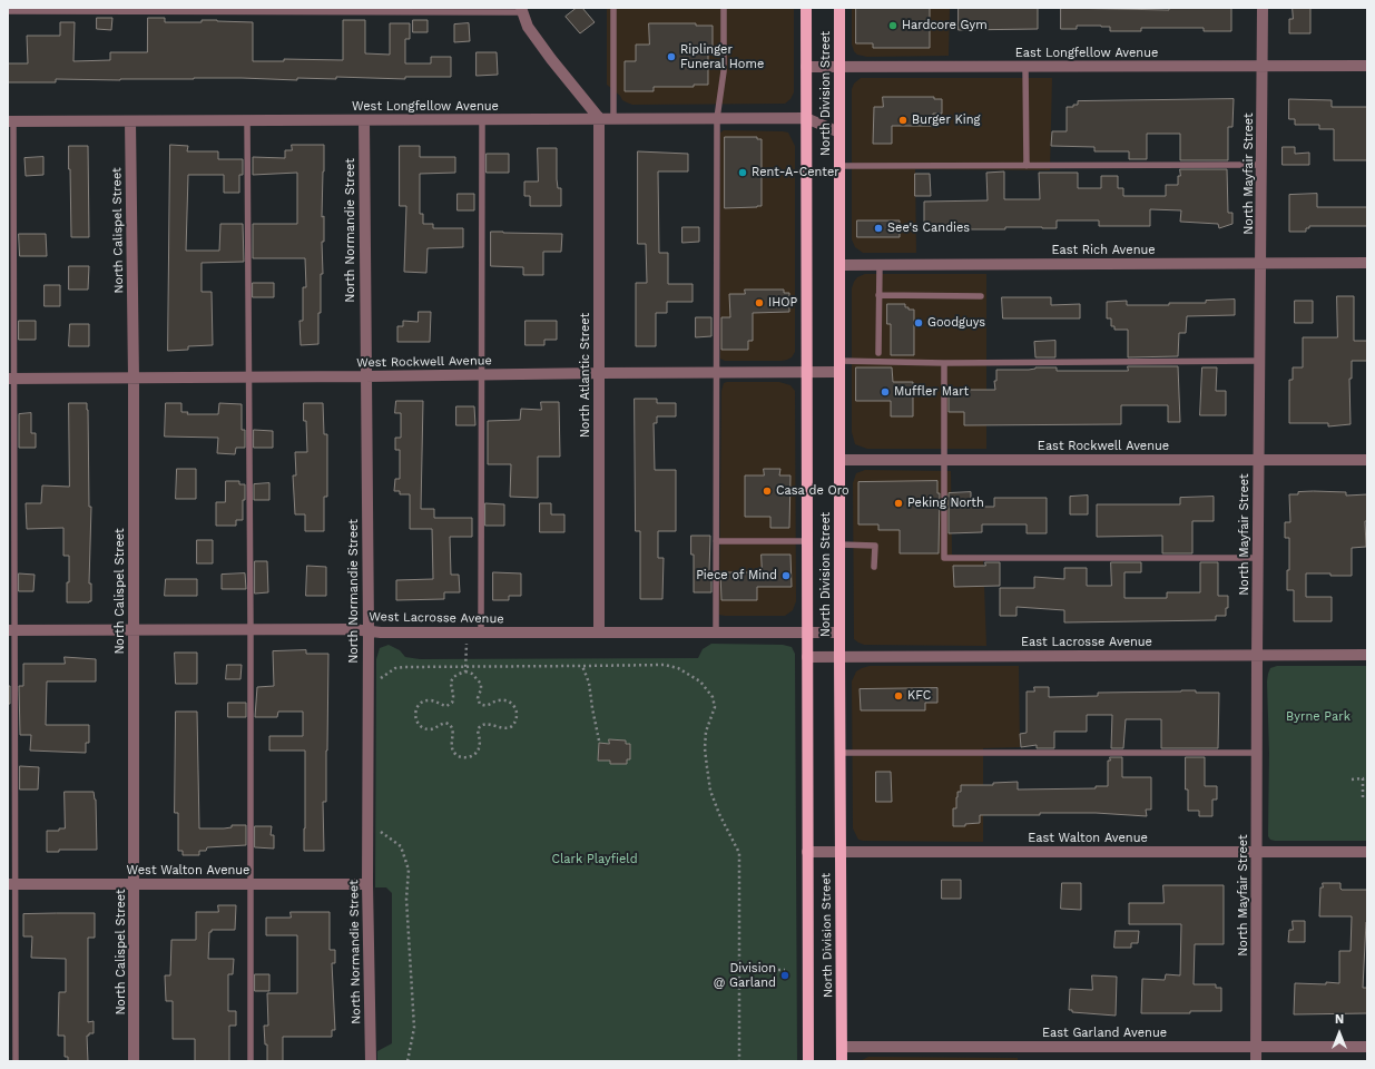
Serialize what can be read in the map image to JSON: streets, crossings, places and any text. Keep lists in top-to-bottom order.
{
  "streets": {
    "main road": ["North Division Street"],
    "street": [
      "East Longfellow Avenue",
      "West Longfellow Avenue",
      "North Mayfair Street",
      "North Calispel Street",
      "North Normandie Street",
      "East Rich Avenue",
      "West Rockwell Avenue",
      "North Atlantic Street",
      "East Rockwell Avenue",
      "West Lacrosse Avenue",
      "East Lacrosse Avenue",
      "East Walton Avenue",
      "West Walton Avenue",
      "East Garland Avenue"
    ]
  },
  "crossings": [
    ["East Longfellow Avenue", "North Division Street"],
    ["East Longfellow Avenue", "North Mayfair Street"],
    ["North Division Street", "West Longfellow Avenue"],
    ["North Division Street", "East Rich Avenue"],
    ["North Division Street", "West Rockwell Avenue"],
    ["North Division Street", "East Rockwell Avenue"],
    ["North Division Street", "West Lacrosse Avenue"],
    ["North Division Street", "East Lacrosse Avenue"],
    ["North Division Street", "East Walton Avenue"],
    ["North Division Street", "East Garland Avenue"],
    ["West Longfellow Avenue", "North Calispel Street"],
    ["West Longfellow Avenue", "North Normandie Street"],
    ["West Longfellow Avenue", "North Atlantic Street"],
    ["North Mayfair Street", "East Rich Avenue"],
    ["North Mayfair Street", "East Rockwell Avenue"],
    ["North Mayfair Street", "East Lacrosse Avenue"],
    ["North Mayfair Street", "East Walton Avenue"],
    ["North Mayfair Street", "East Garland Avenue"],
    ["North Calispel Street", "West Rockwell Avenue"],
    ["North Calispel Street", "West Lacrosse Avenue"],
    ["North Calispel Street", "West Walton Avenue"],
    ["North Normandie Street", "West Rockwell Avenue"],
    ["North Normandie Street", "West Lacrosse Avenue"],
    ["North Normandie Street", "West Walton Avenue"],
    ["West Rockwell Avenue", "North Atlantic Street"],
    ["North Atlantic Street", "West Lacrosse Avenue"]
  ],
  "parks": ["Byrne Park", "Clark Playfield"],
  "places": [
    "Hardcore Gym",
    "Riplinger Funeral Home",
    "Burger King",
    "Rent-A-Center",
    "See's Candies",
    "IHOP",
    "Goodguys",
    "Muffler Mart",
    "Casa de Oro",
    "Peking North",
    "Piece of Mind",
    "KFC",
    "Division @ Garland"
  ],
  "north": "top"
}
